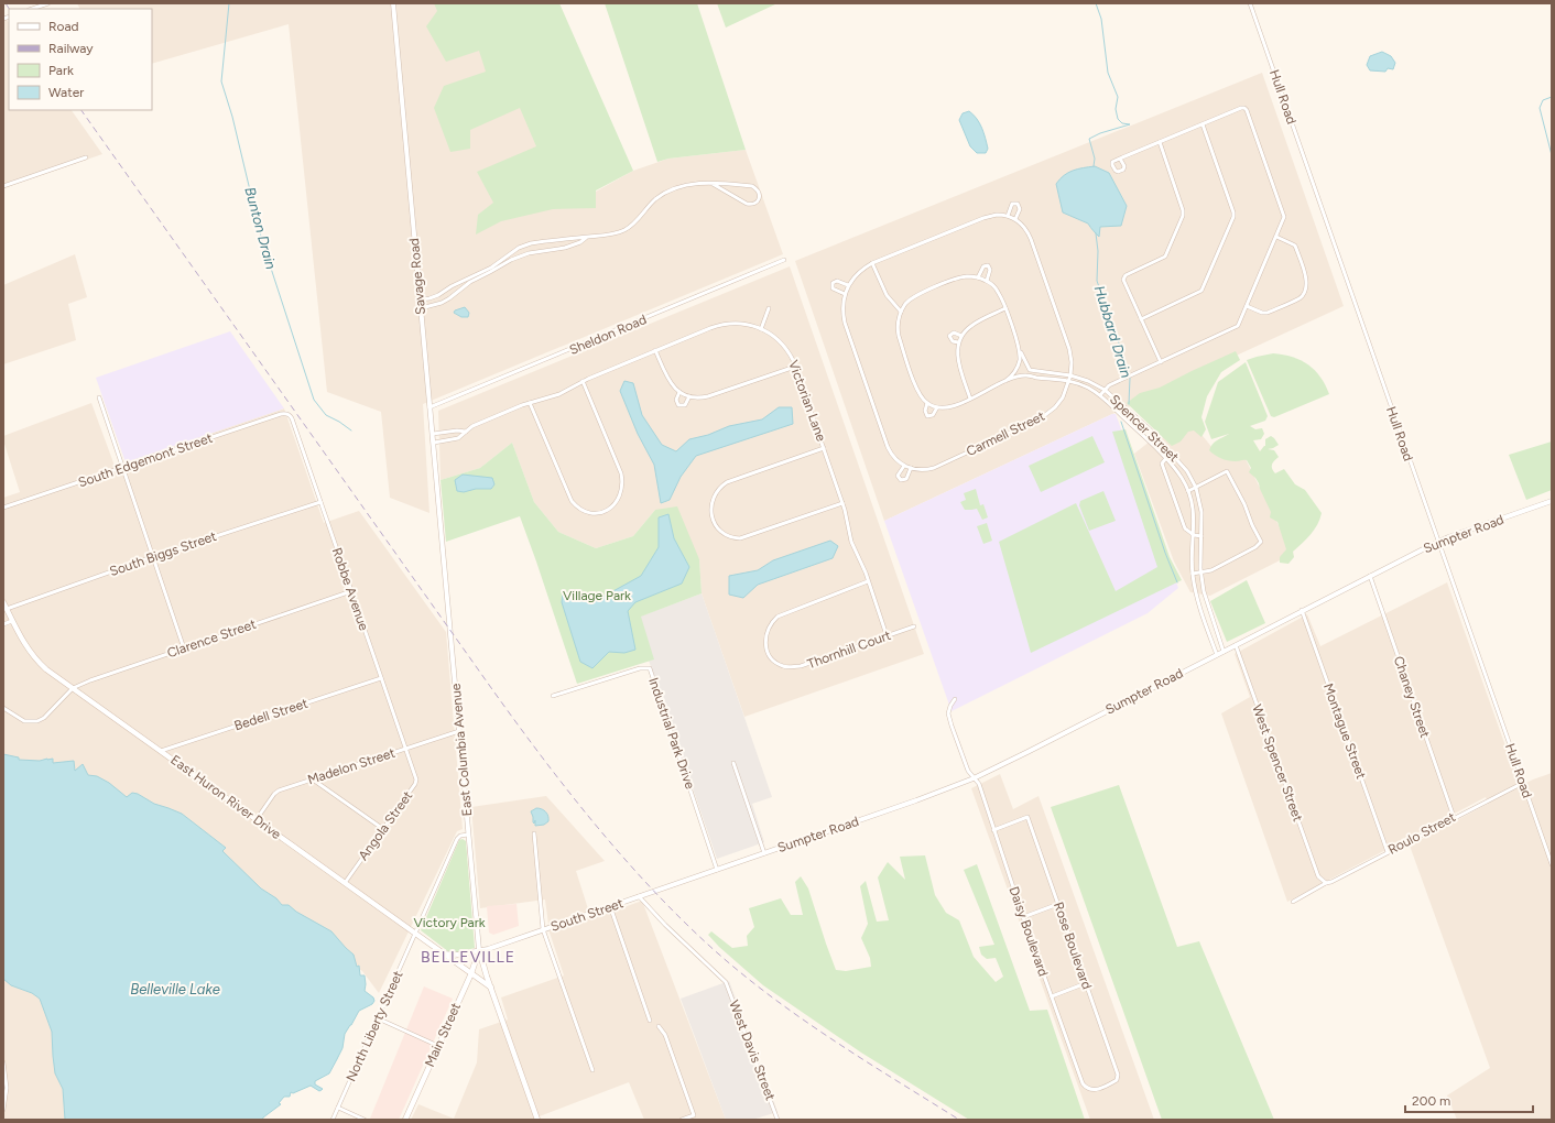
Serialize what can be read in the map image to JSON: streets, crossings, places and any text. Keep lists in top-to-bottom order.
{
  "streets": {
    "main road": ["East Huron River Drive", "Main Street"],
    "street": [
      "Hull Road",
      "Savage Road",
      "Sheldon Road",
      "Victorian Lane",
      "Spencer Street",
      "Carmell Street",
      "South Edgemont Street",
      "Sumpter Road",
      "South Biggs Street",
      "Robbe Avenue",
      "Clarence Street",
      "Thornhill Court",
      "Chaney Street",
      "Bedell Street",
      "Montague Street",
      "Industrial Park Drive",
      "East Columbia Avenue",
      "West Spencer Street",
      "Madelon Street",
      "Angola Street",
      "Roulo Street",
      "South Street",
      "Daisy Boulevard",
      "Rose Boulevard",
      "North Liberty Street",
      "West Davis Street"
    ]
  },
  "crossings": [
    ["Hull Road", "Sumpter Road"],
    ["Hull Road", "Roulo Street"],
    ["Savage Road", "Sheldon Road"],
    ["Savage Road", "Victorian Lane"],
    ["Savage Road", "East Columbia Avenue"],
    ["Victorian Lane", "Thornhill Court"],
    ["Spencer Street", "Carmell Street"],
    ["Spencer Street", "Sumpter Road"],
    ["South Edgemont Street", "Robbe Avenue"],
    ["Sumpter Road", "Chaney Street"],
    ["Sumpter Road", "Montague Street"],
    ["Sumpter Road", "West Spencer Street"],
    ["Sumpter Road", "South Street"],
    ["Sumpter Road", "Daisy Boulevard"],
    ["South Biggs Street", "Robbe Avenue"],
    ["South Biggs Street", "East Huron River Drive"],
    ["Robbe Avenue", "Clarence Street"],
    ["Robbe Avenue", "Bedell Street"],
    ["Robbe Avenue", "Madelon Street"],
    ["Robbe Avenue", "Angola Street"],
    ["Clarence Street", "East Huron River Drive"],
    ["Chaney Street", "Roulo Street"],
    ["Bedell Street", "East Huron River Drive"],
    ["Montague Street", "Roulo Street"],
    ["Industrial Park Drive", "South Street"],
    ["East Columbia Avenue", "Madelon Street"],
    ["East Columbia Avenue", "South Street"],
    ["East Columbia Avenue", "North Liberty Street"],
    ["East Columbia Avenue", "Main Street"],
    ["West Spencer Street", "Roulo Street"],
    ["Madelon Street", "East Huron River Drive"],
    ["East Huron River Drive", "Angola Street"],
    ["East Huron River Drive", "South Street"],
    ["East Huron River Drive", "North Liberty Street"],
    ["East Huron River Drive", "Main Street"],
    ["South Street", "Main Street"],
    ["South Street", "West Davis Street"],
    ["Daisy Boulevard", "Rose Boulevard"]
  ],
  "districts": ["BELLEVILLE"],
  "water": ["Bunton Drain", "Hubbard Drain", "Belleville Lake"],
  "parks": ["Village Park", "Victory Park"],
  "legend": [
    "Road",
    "Railway",
    "Park",
    "Water"
  ],
  "scale_bar": "200 m"
}
